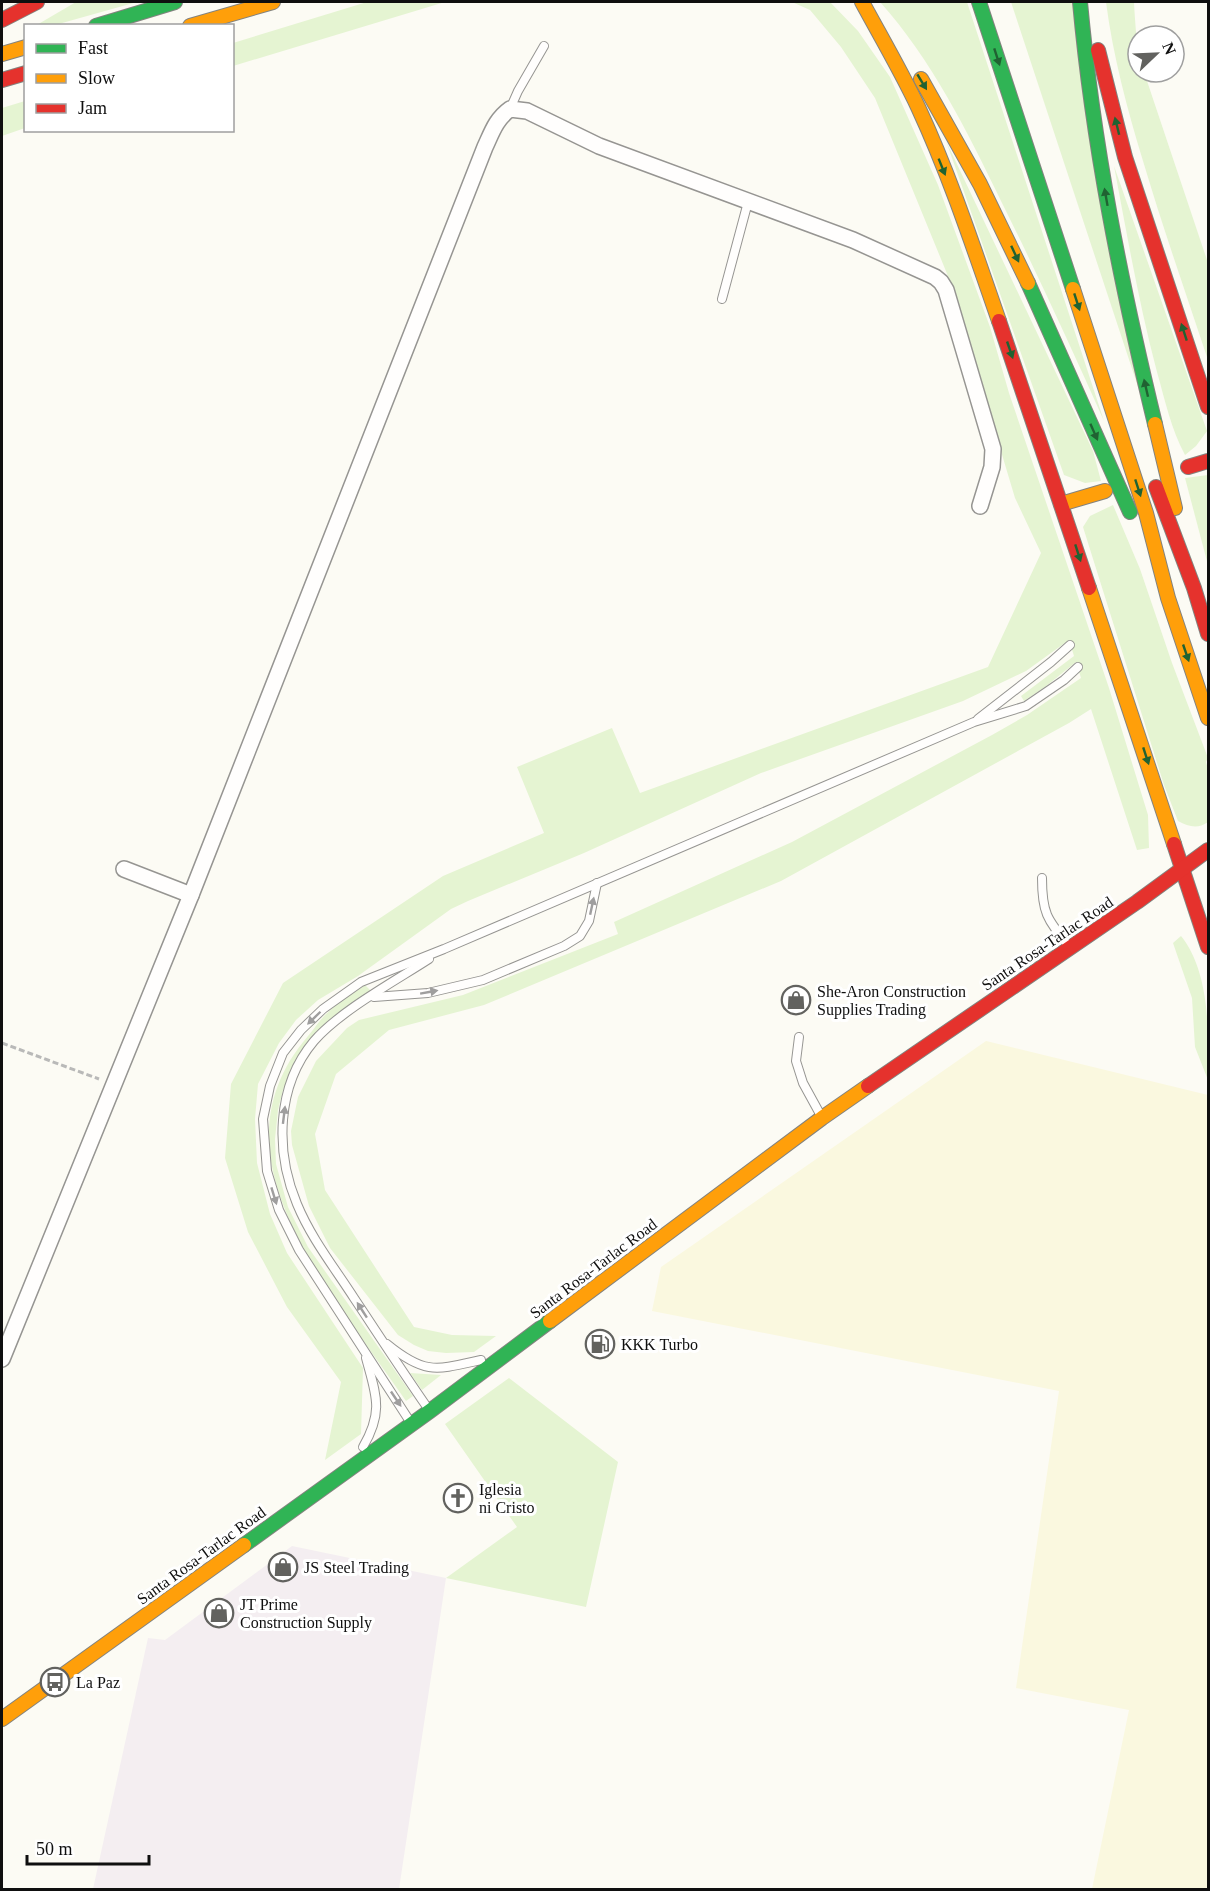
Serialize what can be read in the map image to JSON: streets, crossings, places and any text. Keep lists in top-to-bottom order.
{
  "streets": {
    "highway": ["Santa Rosa-Tarlac Road"]
  },
  "places": {
    "shop": ["She-Aron Construction Supplies Trading", "JS Steel Trading", "JT Prime Construction Supply"],
    "fuel station": ["KKK Turbo"],
    "church": ["Iglesia ni Cristo"],
    "bus stop": ["La Paz"]
  },
  "legend": ["Fast", "Slow", "Jam"],
  "scale_bar": "50 m",
  "north": "top right"
}
